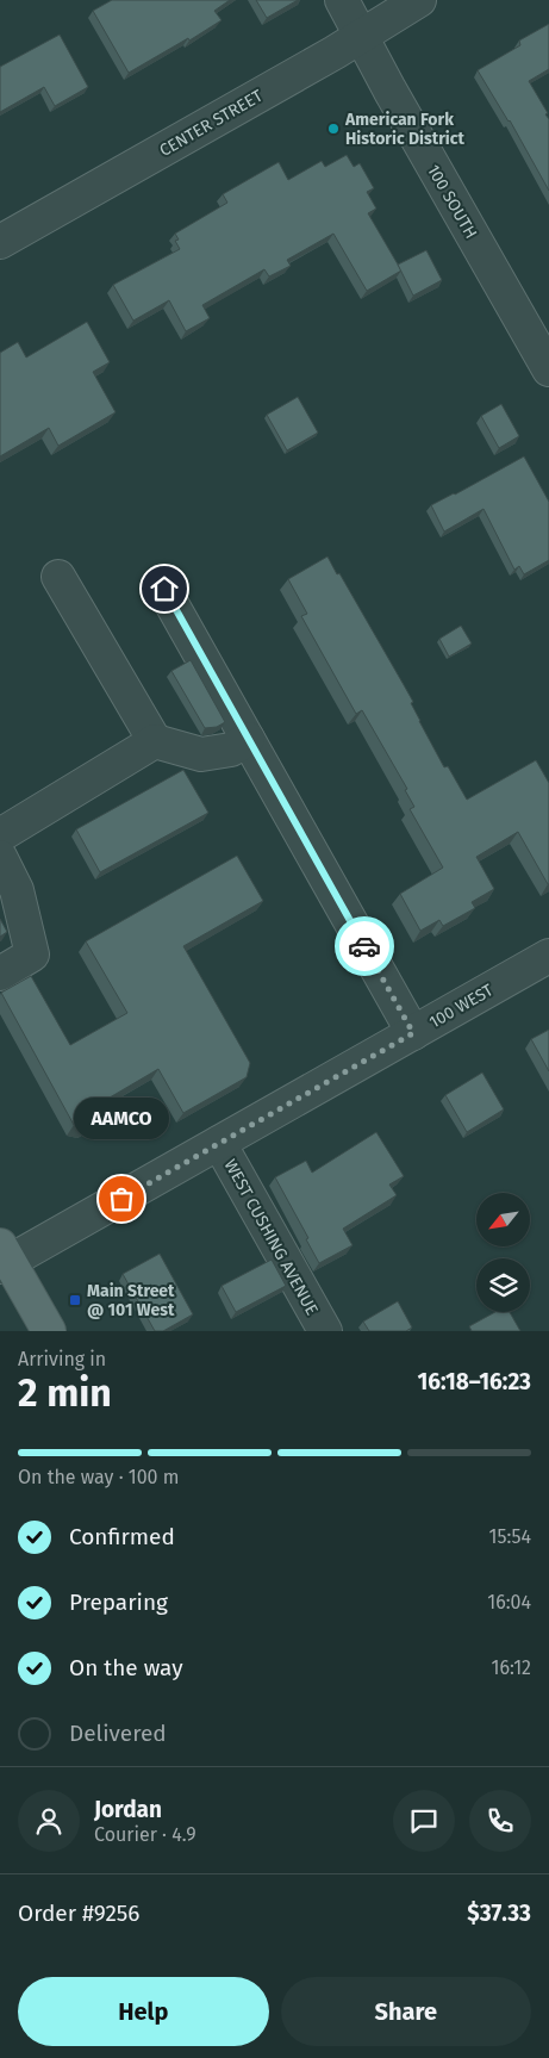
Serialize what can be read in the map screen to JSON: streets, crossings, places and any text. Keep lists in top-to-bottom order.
{
  "streets": {
    "street": [
      "CENTER STREET",
      "100 SOUTH",
      "100 WEST",
      "WEST CUSHING AVENUE"
    ]
  },
  "crossings": [
    ["CENTER STREET", "100 SOUTH"],
    ["100 WEST", "WEST CUSHING AVENUE"]
  ],
  "places": {
    "other": ["American Fork Historic District", "AAMCO"],
    "transit": ["Main Street @ 101 West"]
  },
  "north": "bottom left",
  "page": {
    "bubble": "AAMCO",
    "heading": ["2 min", "Arriving in", "16:18–16:23"],
    "panel": [
      "Jordan",
      "Courier · 4.9",
      "Order #9256",
      "$37.33"
    ],
    "bar": "On the way · 100 m",
    "list": [
      ["Confirmed", "15:54"],
      ["Preparing", "16:04"],
      ["On the way", "16:12"],
      "Delivered"
    ],
    "buttons": ["Help", "Share"]
  }
}
